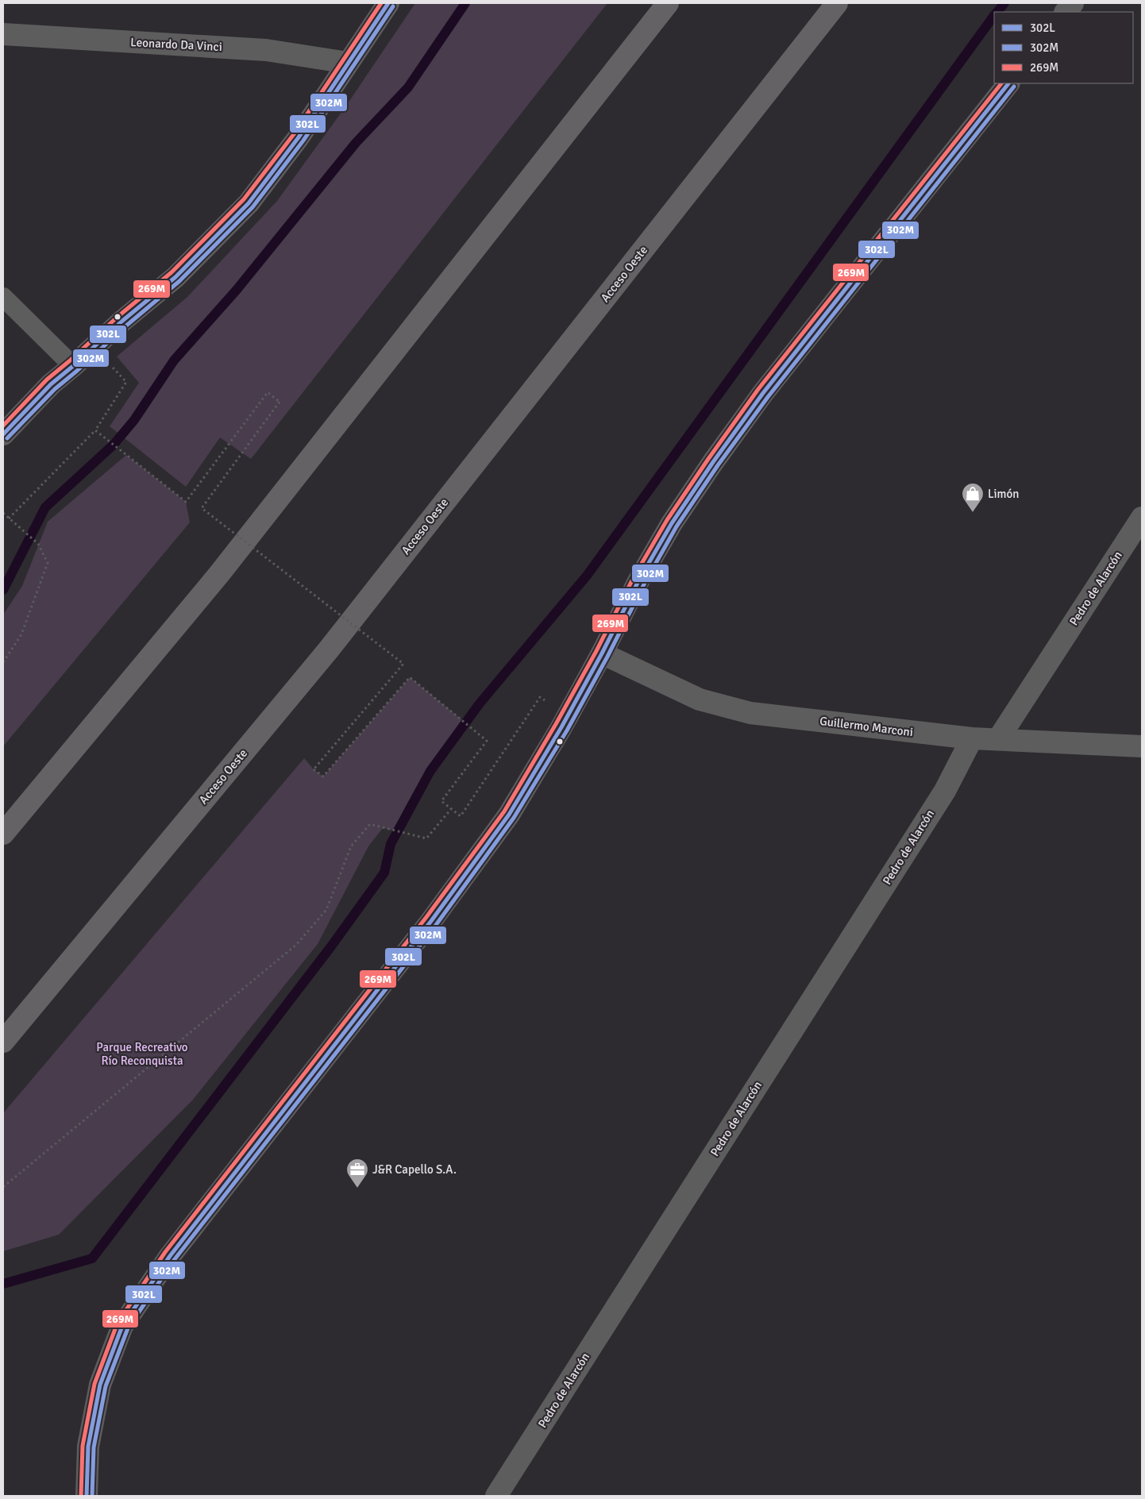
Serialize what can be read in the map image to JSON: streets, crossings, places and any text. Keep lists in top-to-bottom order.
{
  "streets": {
    "highway": ["Acceso Oeste"],
    "street": ["Leonardo Da Vinci", "Pedro de Alarcón", "Guillermo Marconi"]
  },
  "crossings": [
    ["Pedro de Alarcón", "Guillermo Marconi"]
  ],
  "parks": ["Parque Recreativo Río Reconquista"],
  "places": {
    "shop": ["Limón"],
    "office": ["J&R Capello S.A."]
  },
  "lines": ["transit line 302L", "transit line 269M", "transit line 302M"],
  "legend": ["302L", "302M", "269M"]
}
